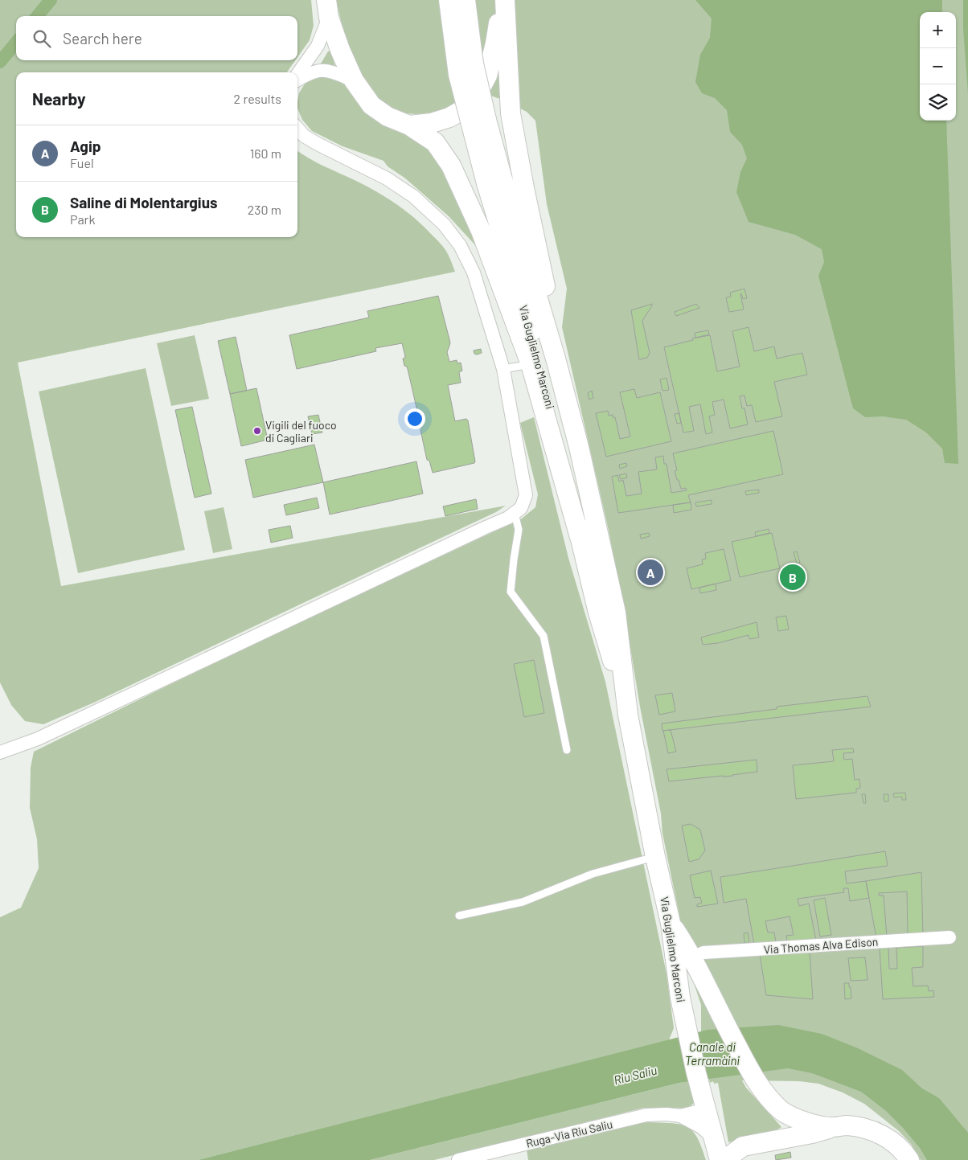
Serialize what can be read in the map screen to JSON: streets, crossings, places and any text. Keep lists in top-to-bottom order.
{
  "streets": {
    "main road": ["Via Guglielmo Marconi"],
    "street": ["Via Thomas Alva Edison", "Ruga-Via Riu Saliu"]
  },
  "crossings": [
    ["Via Guglielmo Marconi", "Ruga-Via Riu Saliu"]
  ],
  "water": ["Canale di Terramàini", "Riu Saliu"],
  "places": ["Vigili del fuoco di Cagliari"],
  "page": {
    "map_buttons": ["+", "−"],
    "search": "Search here",
    "heading": ["Nearby", "2 results"],
    "list": [
      {
        "mark": "A",
        "name": "Agip",
        "note": "Fuel",
        "value": "160 m"
      },
      {
        "mark": "B",
        "name": "Saline di Molentargius",
        "note": "Park",
        "value": "230 m"
      }
    ],
    "pins": ["A", "B"]
  }
}
